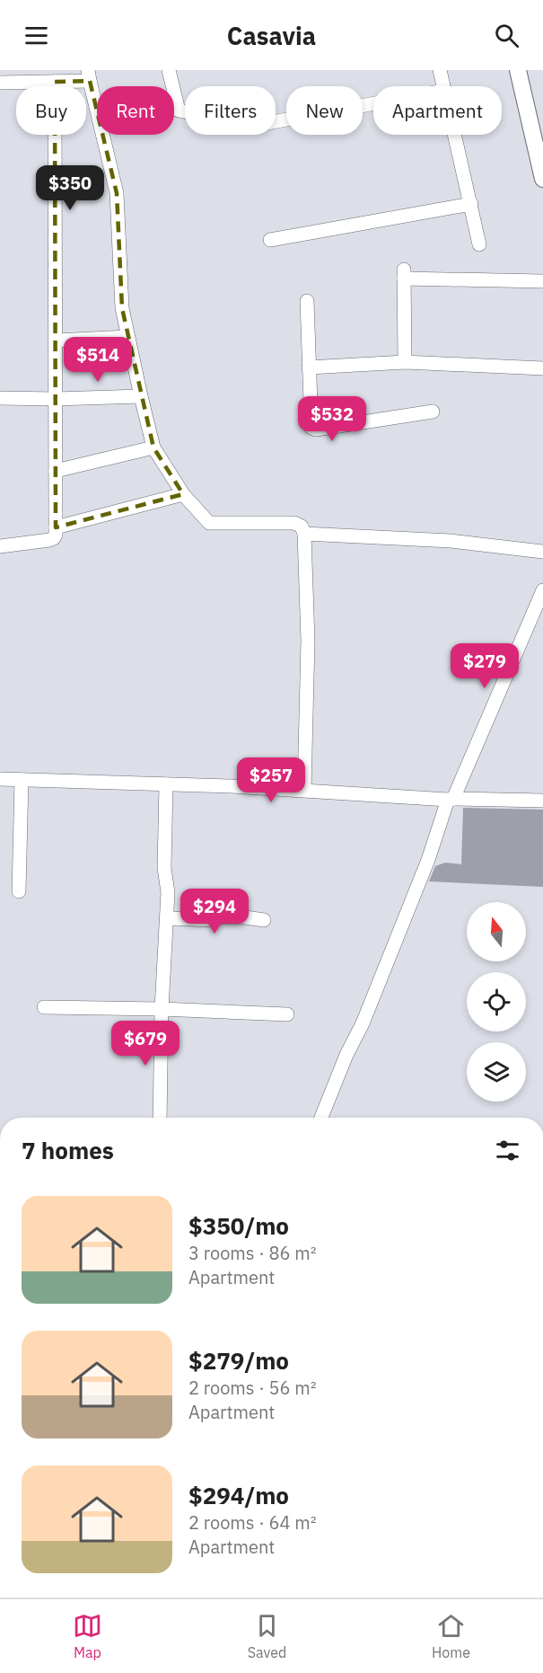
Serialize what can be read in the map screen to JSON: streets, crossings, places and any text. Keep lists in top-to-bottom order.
{
  "north": "top",
  "page": {
    "header": "Casavia",
    "chip": [
      "Buy",
      "Rent",
      "Filters",
      "New",
      "Apartment"
    ],
    "price": [
      "$350",
      "$514",
      "$532",
      "$279",
      "$257",
      "$294",
      "$679"
    ],
    "heading": "7 homes",
    "list": [
      {
        "name": "$350/mo",
        "note": "3 rooms · 86 m² · Apartment"
      },
      {
        "name": "$279/mo",
        "note": "2 rooms · 56 m² · Apartment"
      },
      {
        "name": "$294/mo",
        "note": "2 rooms · 64 m² · Apartment"
      }
    ],
    "tabs": ["Map", "Saved", "Home"]
  }
}
